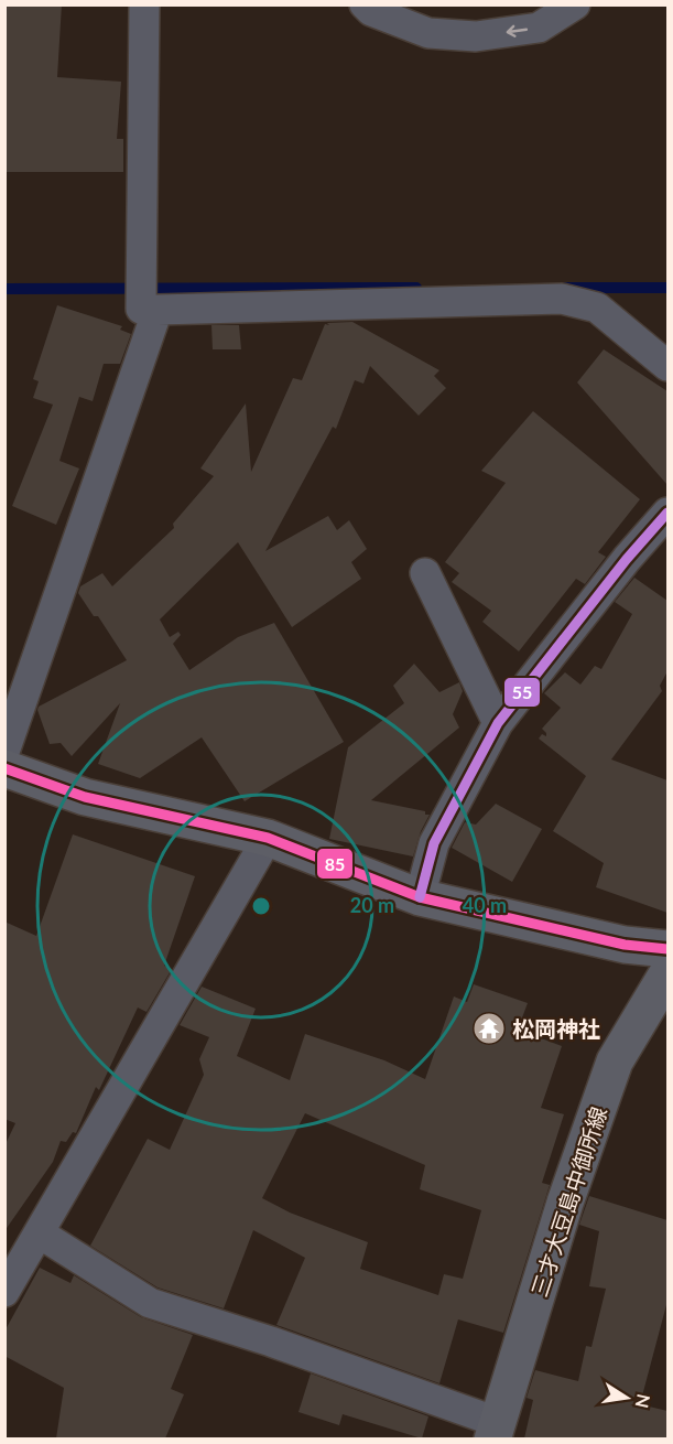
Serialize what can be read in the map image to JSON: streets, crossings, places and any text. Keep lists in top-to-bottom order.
{
  "streets": {
    "street": ["三才大豆島中御所線"]
  },
  "places": {
    "temple": ["松岡神社"]
  },
  "lines": ["transit line 55", "transit line 85"],
  "north": "right",
  "rings": ["20 m", "40 m"]
}
